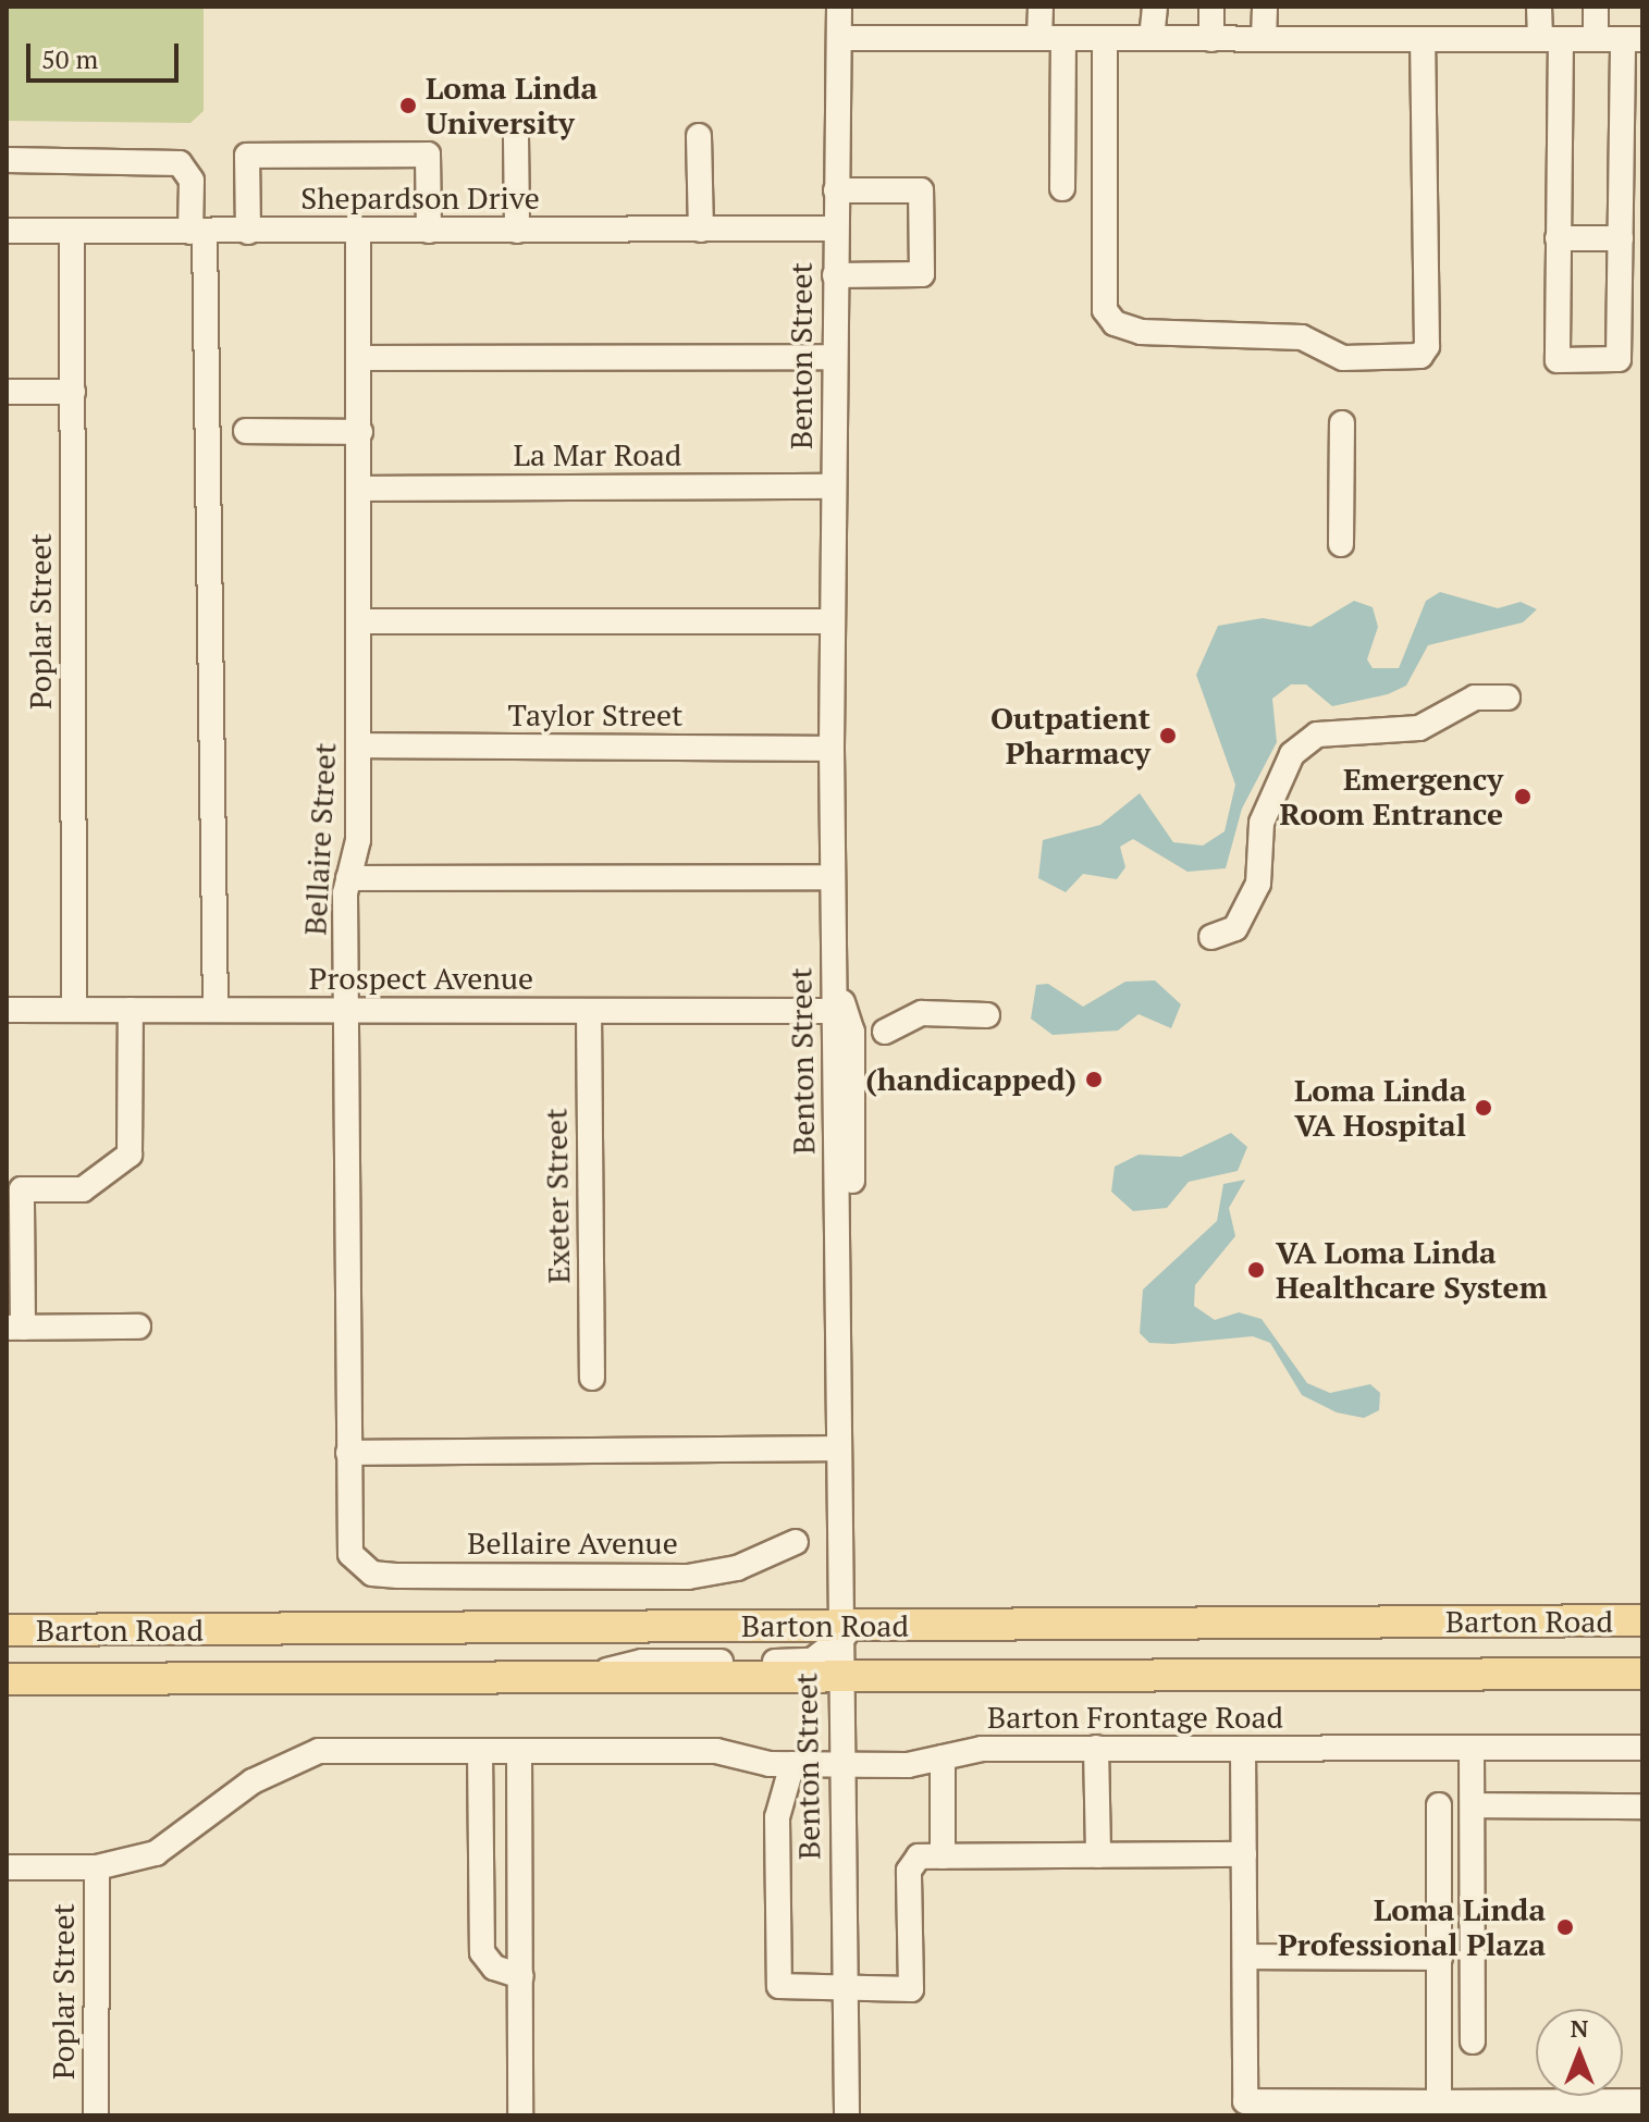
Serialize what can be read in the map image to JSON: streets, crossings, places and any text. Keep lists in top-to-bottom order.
{
  "streets": {
    "main road": ["Barton Road"],
    "street": [
      "Shepardson Drive",
      "Benton Street",
      "La Mar Road",
      "Poplar Street",
      "Taylor Street",
      "Bellaire Street",
      "Prospect Avenue",
      "Exeter Street",
      "Bellaire Avenue",
      "Barton Frontage Road"
    ]
  },
  "crossings": [
    ["Shepardson Drive", "Benton Street"],
    ["Shepardson Drive", "Poplar Street"],
    ["Shepardson Drive", "Bellaire Street"],
    ["Benton Street", "La Mar Road"],
    ["Benton Street", "Taylor Street"],
    ["Benton Street", "Prospect Avenue"],
    ["Benton Street", "Barton Road"],
    ["Benton Street", "Barton Frontage Road"],
    ["La Mar Road", "Bellaire Street"],
    ["Poplar Street", "Prospect Avenue"],
    ["Poplar Street", "Barton Frontage Road"],
    ["Taylor Street", "Bellaire Street"],
    ["Bellaire Street", "Prospect Avenue"],
    ["Bellaire Street", "Bellaire Avenue"],
    ["Prospect Avenue", "Exeter Street"]
  ],
  "places": [
    "Loma Linda University",
    "Outpatient Pharmacy",
    "Emergency Room Entrance",
    "(handicapped)",
    "Loma Linda VA Hospital",
    "VA Loma Linda Healthcare System",
    "Loma Linda Professional Plaza"
  ],
  "scale_bar": "50 m",
  "north": "top"
}
